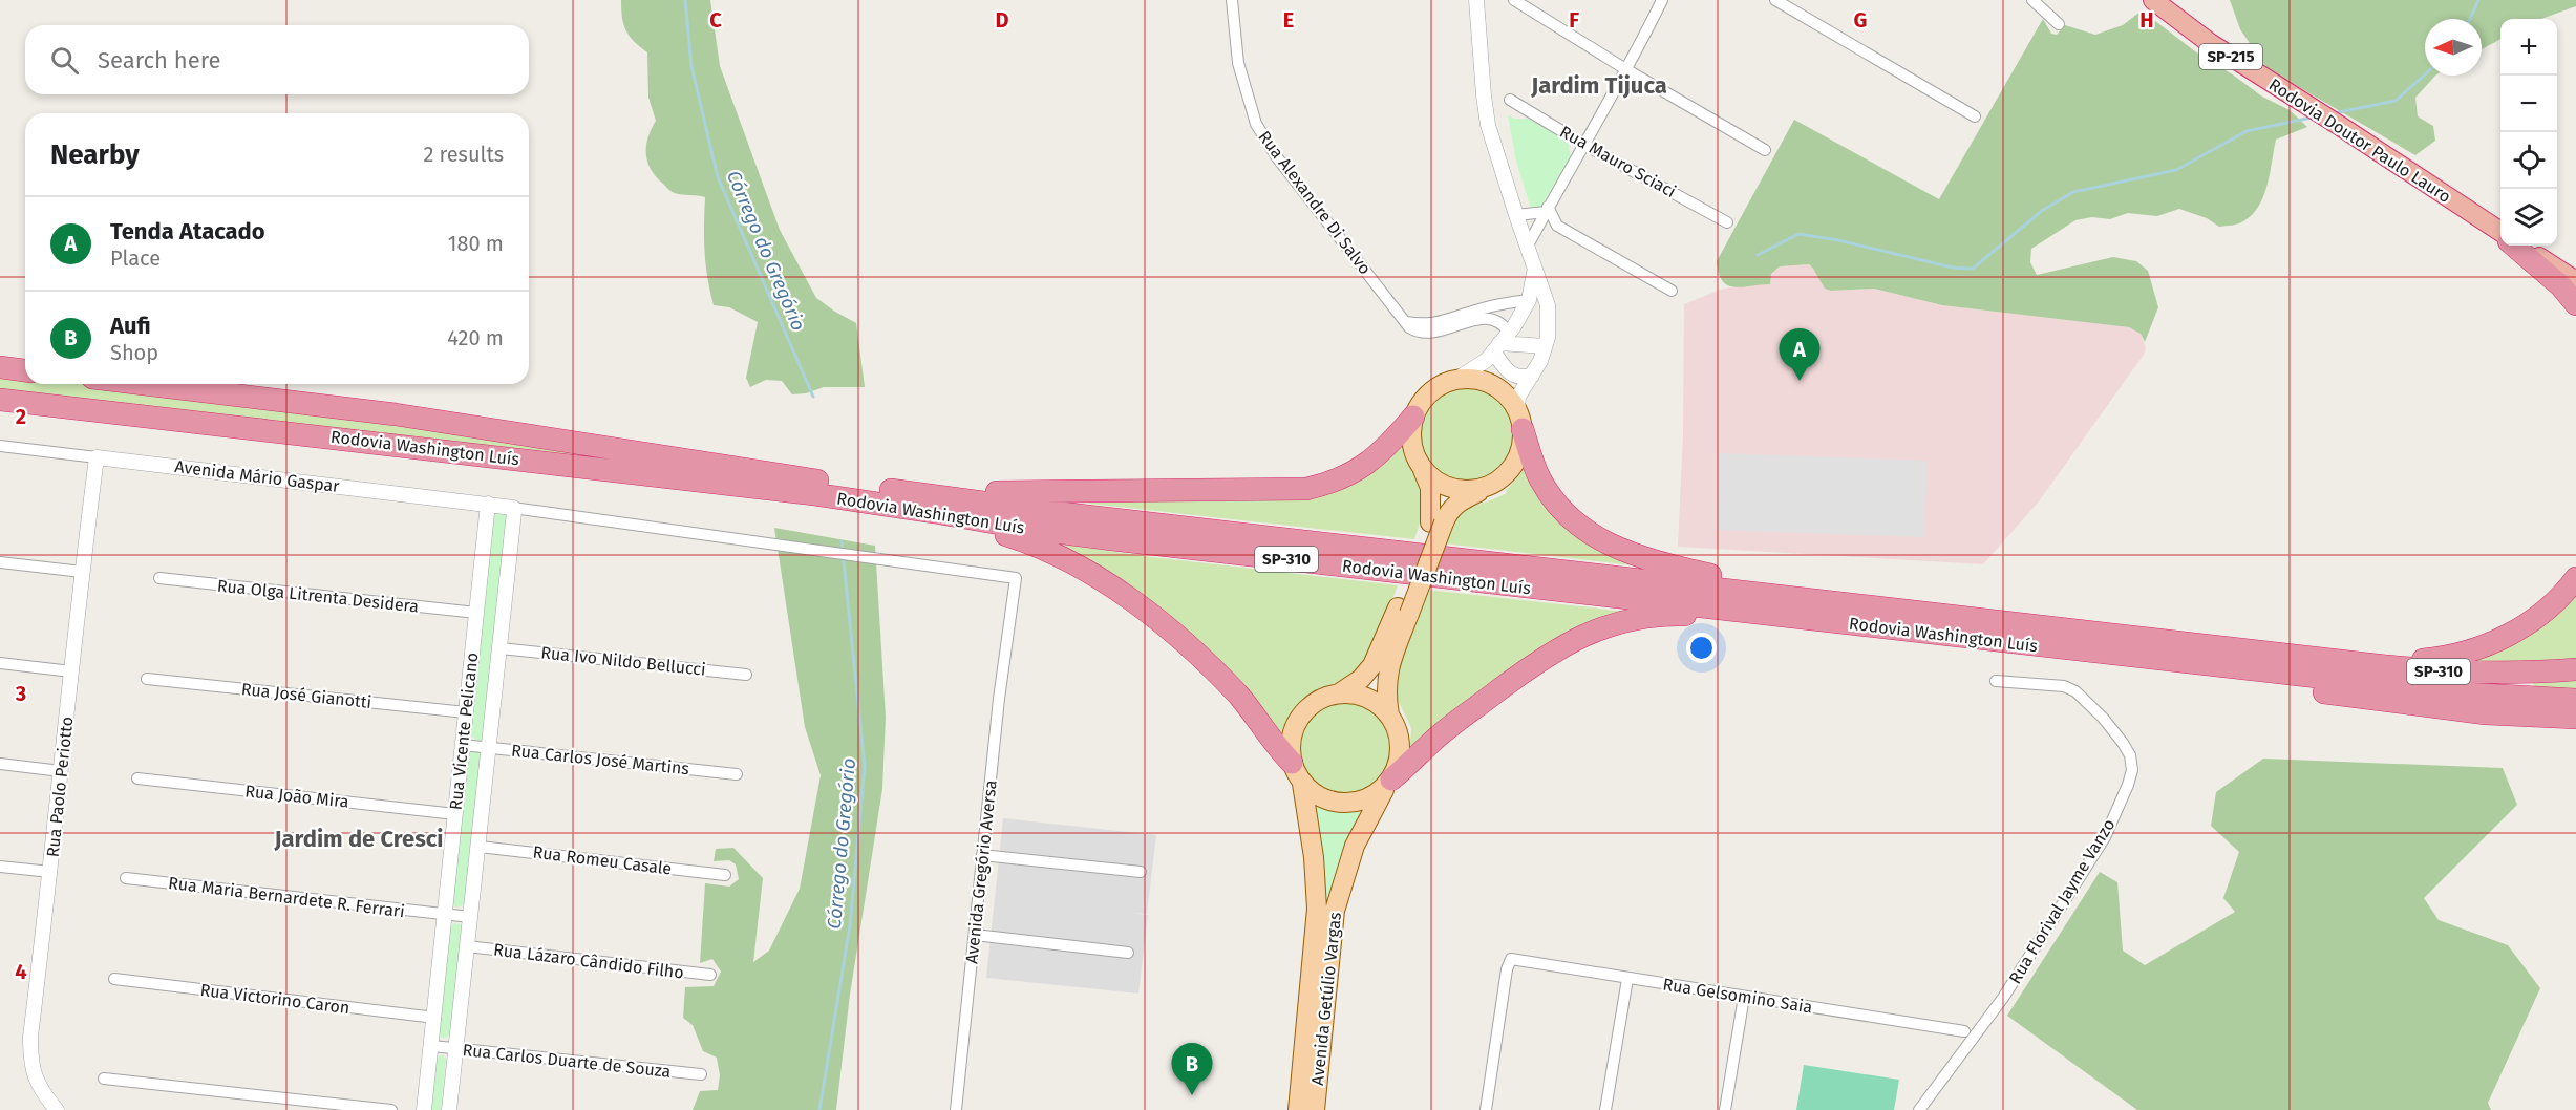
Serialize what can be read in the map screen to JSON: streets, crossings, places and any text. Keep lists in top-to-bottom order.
{
  "streets": {
    "highway": [
      "SP-215",
      "Rodovia Doutor Paulo Lauro",
      "Rodovia Washington Luís",
      "SP-310"
    ],
    "main road": ["Avenida Getúlio Vargas"],
    "street": [
      "Rua Mauro Sciaci",
      "Rua Alexandre Di Salvo",
      "Avenida Mário Gaspar",
      "Rua Olga Litrenta Desidera",
      "Rua Ivo Nildo Bellucci",
      "Rua José Gianotti",
      "Rua Vicente Pelicano",
      "Rua Carlos José Martins",
      "Rua Paolo Periotto",
      "Rua João Mira",
      "Rua Romeu Casale",
      "Avenida Gregório Aversa",
      "Rua Maria Bernardete R. Ferrari",
      "Rua Florival Jayme Vanzo",
      "Rua Lázaro Cândido Filho",
      "Rua Gelsomino Saia",
      "Rua Victorino Caron",
      "Rua Carlos Duarte de Souza"
    ]
  },
  "crossings": [
    ["Avenida Mário Gaspar", "Rua Vicente Pelicano"],
    ["Avenida Mário Gaspar", "Rua Paolo Periotto"],
    ["Avenida Mário Gaspar", "Avenida Gregório Aversa"],
    ["Rua Olga Litrenta Desidera", "Rua Vicente Pelicano"],
    ["Rua Ivo Nildo Bellucci", "Rua Vicente Pelicano"],
    ["Rua José Gianotti", "Rua Vicente Pelicano"],
    ["Rua Vicente Pelicano", "Rua Carlos José Martins"],
    ["Rua Vicente Pelicano", "Rua João Mira"],
    ["Rua Vicente Pelicano", "Rua Romeu Casale"],
    ["Rua Vicente Pelicano", "Avenida Gregório Aversa"],
    ["Rua Vicente Pelicano", "Rua Maria Bernardete R. Ferrari"],
    ["Rua Vicente Pelicano", "Rua Lázaro Cândido Filho"],
    ["Rua Vicente Pelicano", "Rua Victorino Caron"],
    ["Rua Vicente Pelicano", "Rua Carlos Duarte de Souza"]
  ],
  "districts": ["Jardim Tijuca", "Jardim de Cresci"],
  "water": ["Córrego do Gregório"],
  "north": "left",
  "page": {
    "map_buttons": ["+", "−"],
    "search": "Search here",
    "heading": ["Nearby", "2 results"],
    "list": [
      {
        "mark": "A",
        "name": "Tenda Atacado",
        "note": "Place",
        "value": "180 m"
      },
      {
        "mark": "B",
        "name": "Aufi",
        "note": "Shop",
        "value": "420 m"
      }
    ],
    "pins": ["A", "B"]
  },
  "grid": {
    "columns": [
      "C",
      "D",
      "E",
      "F",
      "G",
      "H"
    ],
    "rows": ["2", "3", "4"]
  }
}
